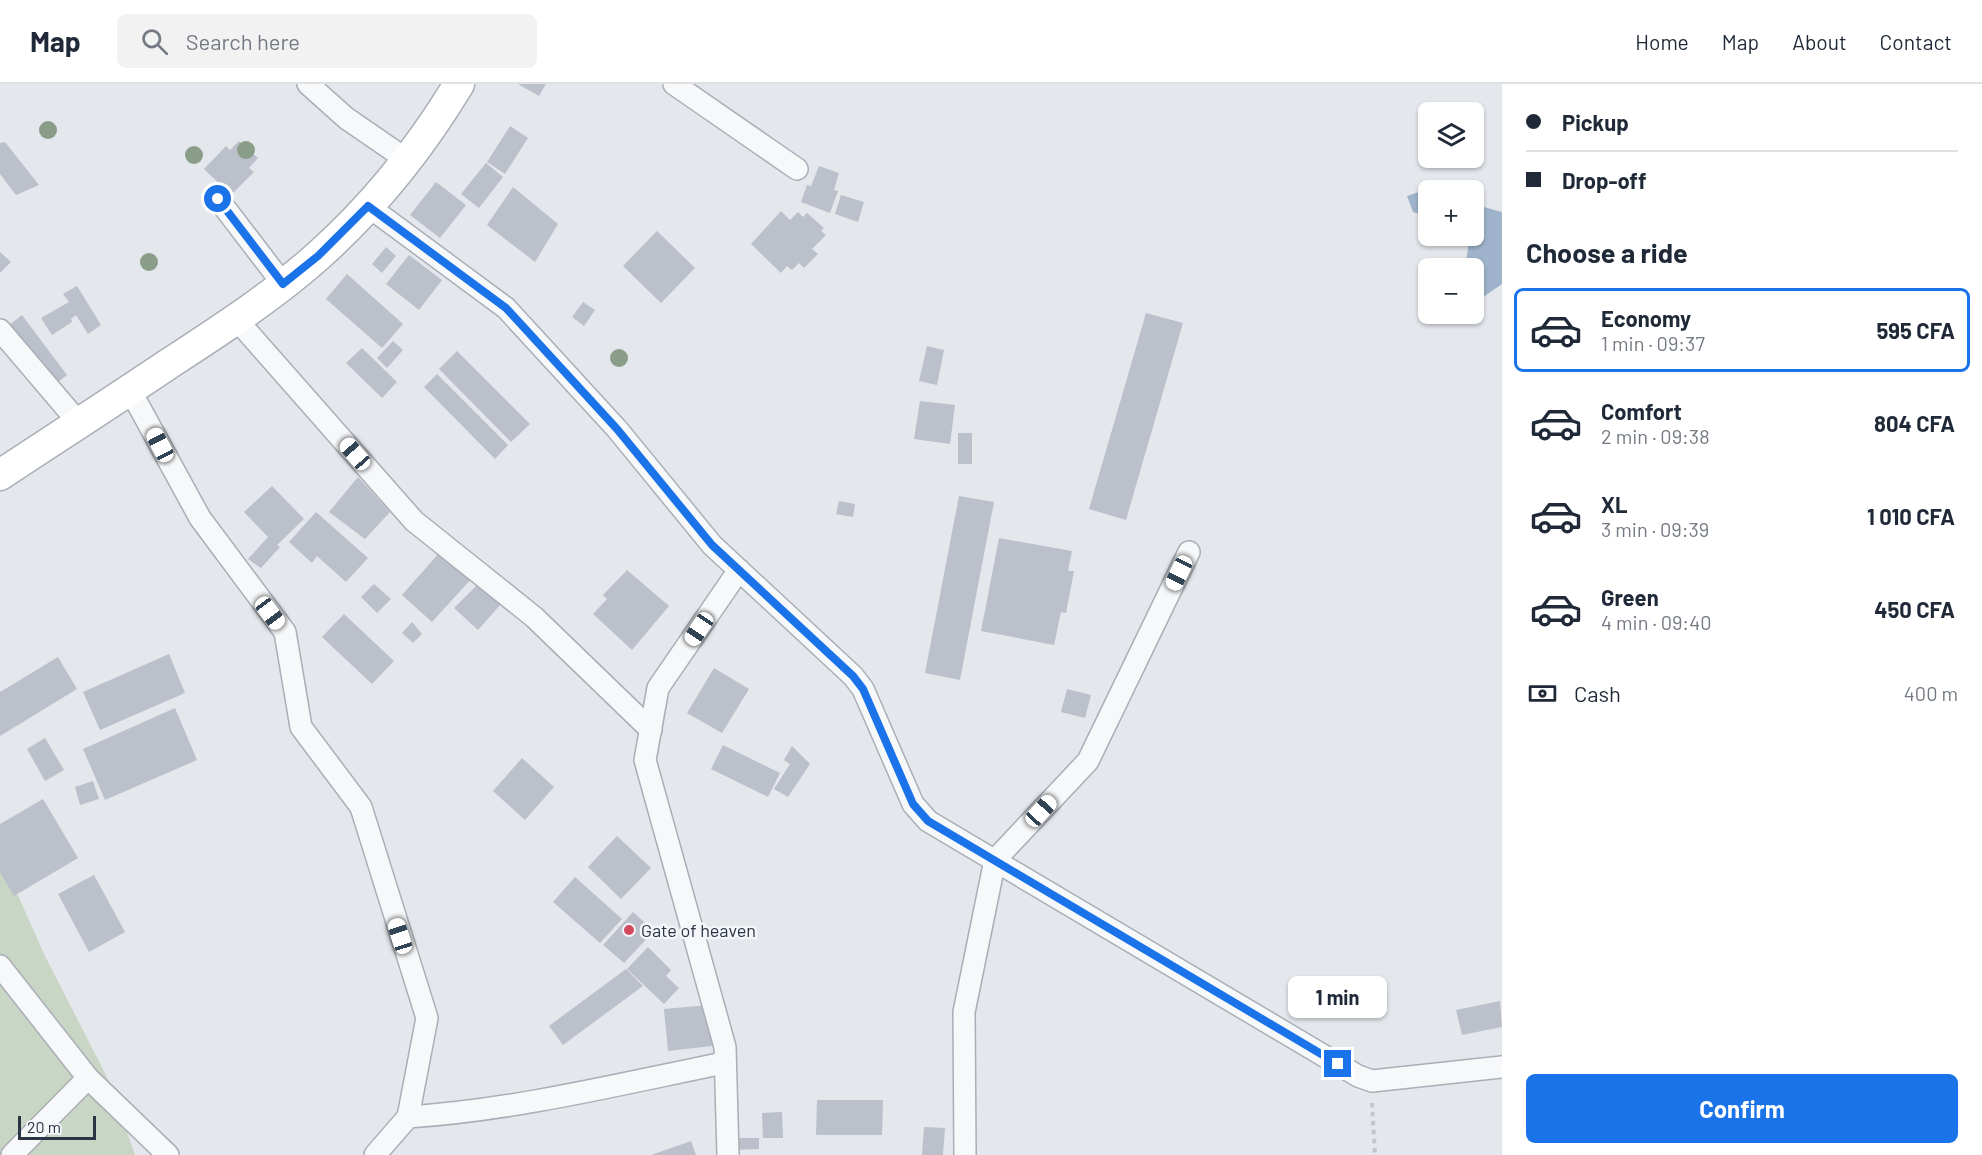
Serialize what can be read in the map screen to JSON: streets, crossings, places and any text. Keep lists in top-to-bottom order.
{
  "places": ["Gate of heaven"],
  "scale_bar": "20 m",
  "page": {
    "header": "Map",
    "search": "Search here",
    "nav": [
      "Home",
      "Map",
      "About",
      "Contact"
    ],
    "banner": ["Pickup", "Drop-off"],
    "map_buttons": ["+", "−"],
    "heading": "Choose a ride",
    "list": [
      {
        "name": "Economy",
        "note": "1 min · 09:37",
        "value": "595 CFA"
      },
      {
        "name": "Comfort",
        "note": "2 min · 09:38",
        "value": "804 CFA"
      },
      {
        "name": "XL",
        "note": "3 min · 09:39",
        "value": "1 010 CFA"
      },
      {
        "name": "Green",
        "note": "4 min · 09:40",
        "value": "450 CFA"
      }
    ],
    "pay": ["Cash", "400 m"],
    "bubble": "1 min",
    "buttons": "Confirm",
    "scale": "20 m"
  }
}
